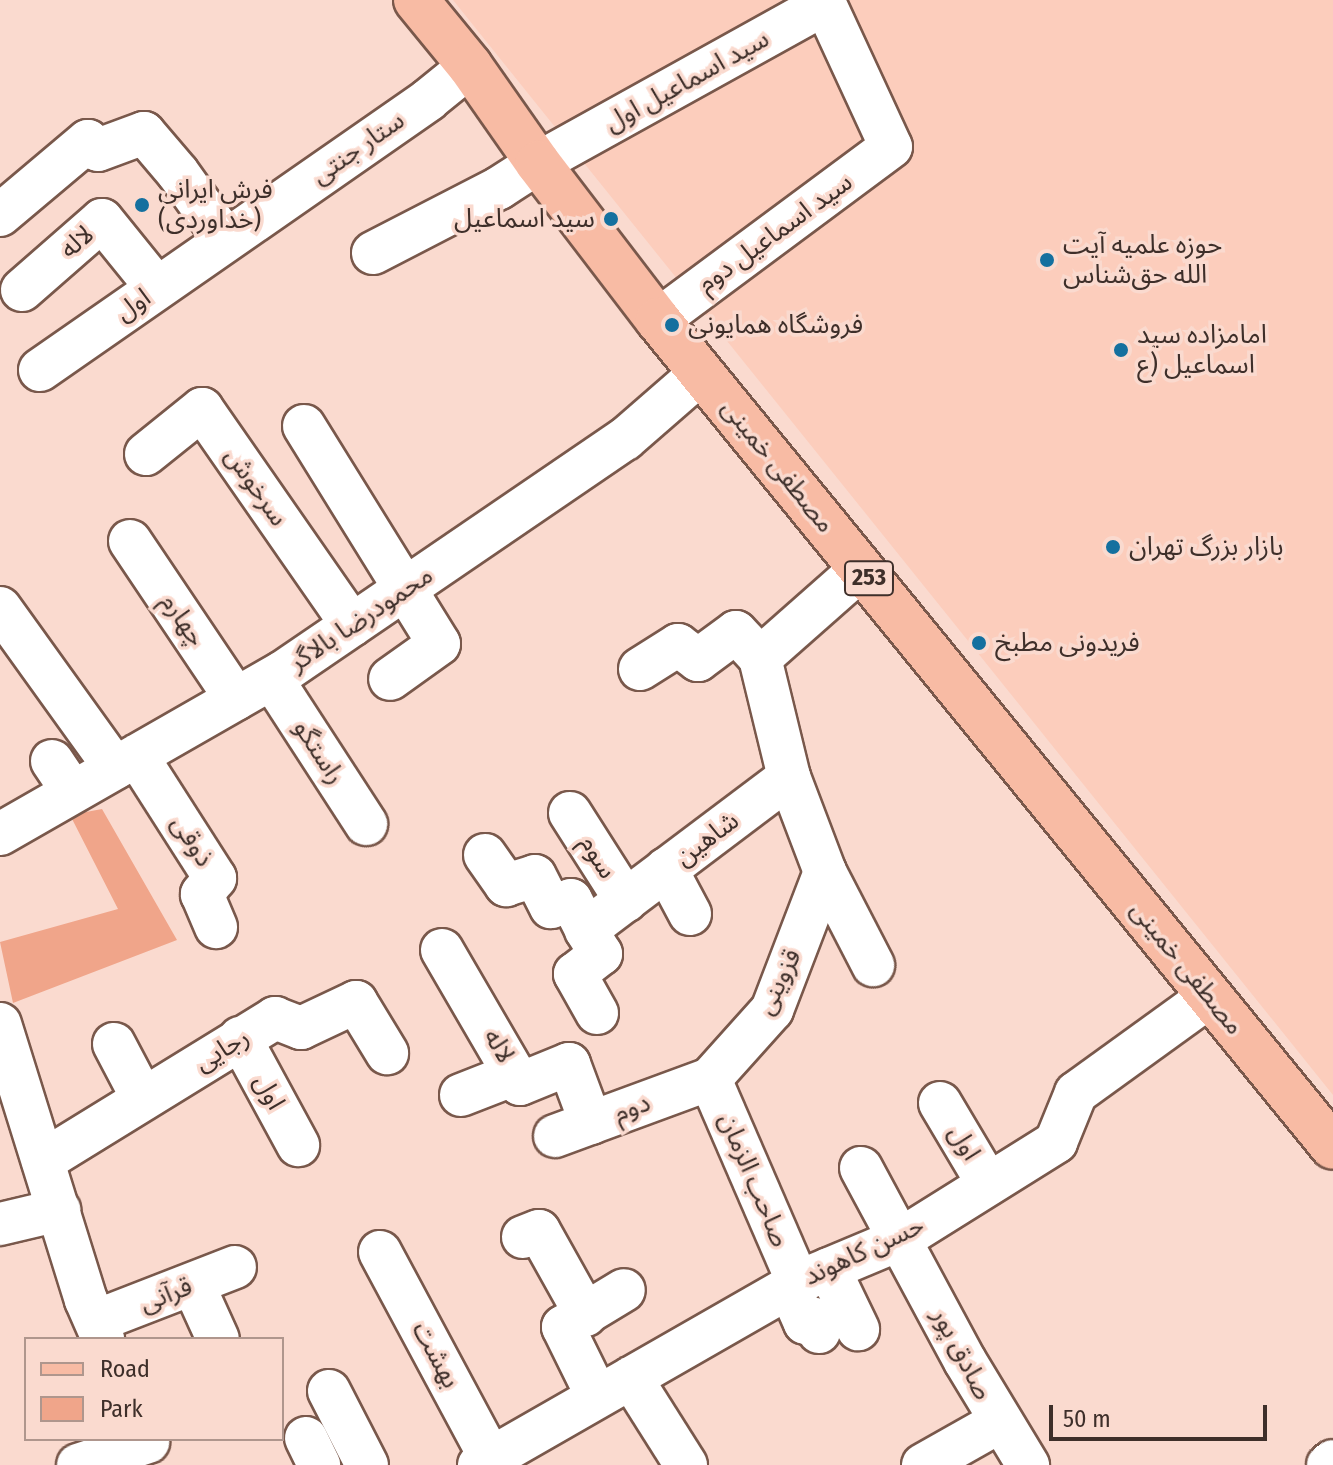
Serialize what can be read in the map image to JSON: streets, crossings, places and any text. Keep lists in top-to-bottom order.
{
  "streets": {
    "main road": ["مصطفی خمینی", "253"],
    "street": [
      "سید اسماعیل اول",
      "ستار جنتی",
      "سید اسماعیل دوم",
      "لاله",
      "اول",
      "سرخوش",
      "محمودرضا بالاگر",
      "چهارم",
      "راستگو",
      "شاهین",
      "ذوقی",
      "سوم",
      "قزوینی",
      "رجایی",
      "دوم",
      "صاحب الزمان",
      "حسن کاهوند",
      "قرآنی",
      "صادق پور",
      "بهشت"
    ]
  },
  "crossings": [
    ["سید اسماعیل اول", "سید اسماعیل دوم"],
    ["سید اسماعیل اول", "مصطفی خمینی"],
    ["ستار جنتی", "اول"],
    ["ستار جنتی", "مصطفی خمینی"],
    ["سید اسماعیل دوم", "مصطفی خمینی"],
    ["لاله", "اول"],
    ["لاله", "دوم"],
    ["اول", "رجایی"],
    ["اول", "حسن کاهوند"],
    ["مصطفی خمینی", "محمودرضا بالاگر"],
    ["مصطفی خمینی", "حسن کاهوند"],
    ["سرخوش", "محمودرضا بالاگر"],
    ["محمودرضا بالاگر", "چهارم"],
    ["محمودرضا بالاگر", "راستگو"],
    ["محمودرضا بالاگر", "ذوقی"],
    ["شاهین", "سوم"],
    ["قزوینی", "دوم"],
    ["قزوینی", "صاحب الزمان"],
    ["دوم", "صاحب الزمان"],
    ["صاحب الزمان", "حسن کاهوند"],
    ["حسن کاهوند", "صادق پور"],
    ["حسن کاهوند", "بهشت"]
  ],
  "places": [
    "فرش ایرانی (خداوردی)",
    "سید اسماعیل",
    "حوزه علمیه آیت الله حق‌شناس",
    "فروشگاه همایونی",
    "امامزاده سید اسماعیل (ع",
    "بازار بزرگ تهران",
    "فریدونی مطبخ"
  ],
  "legend": ["Road", "Park"],
  "scale_bar": "50 m"
}
